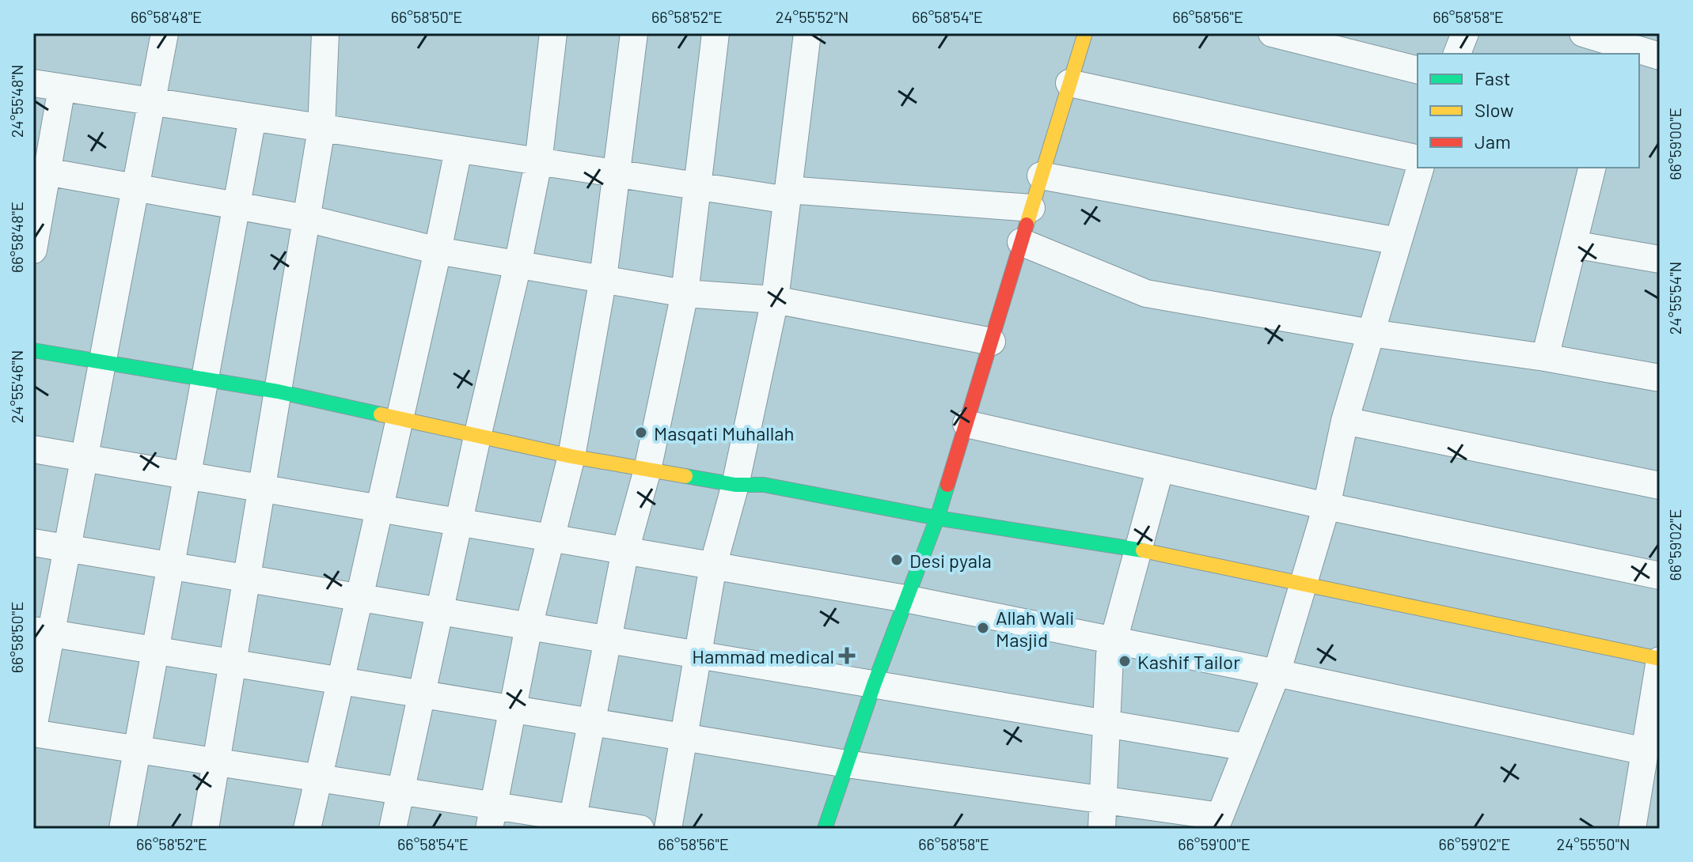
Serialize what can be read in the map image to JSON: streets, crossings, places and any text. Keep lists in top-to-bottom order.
{
  "places": {
    "other": [
      "Masqati Muhallah",
      "Desi pyala",
      "Allah Wali Masjid",
      "Kashif Tailor"
    ],
    "health": ["Hammad medical"]
  },
  "legend": ["Fast", "Slow", "Jam"],
  "coordinates": [
    "66°58'48\"E",
    "66°58'50\"E",
    "66°58'52\"E",
    "24°55'52\"N",
    "66°58'54\"E",
    "66°58'56\"E",
    "66°58'58\"E",
    "24°55'48\"N",
    "66°59'00\"E",
    "24°55'54\"N",
    "24°55'46\"N",
    "66°59'02\"E",
    "24°55'50\"N"
  ]
}
